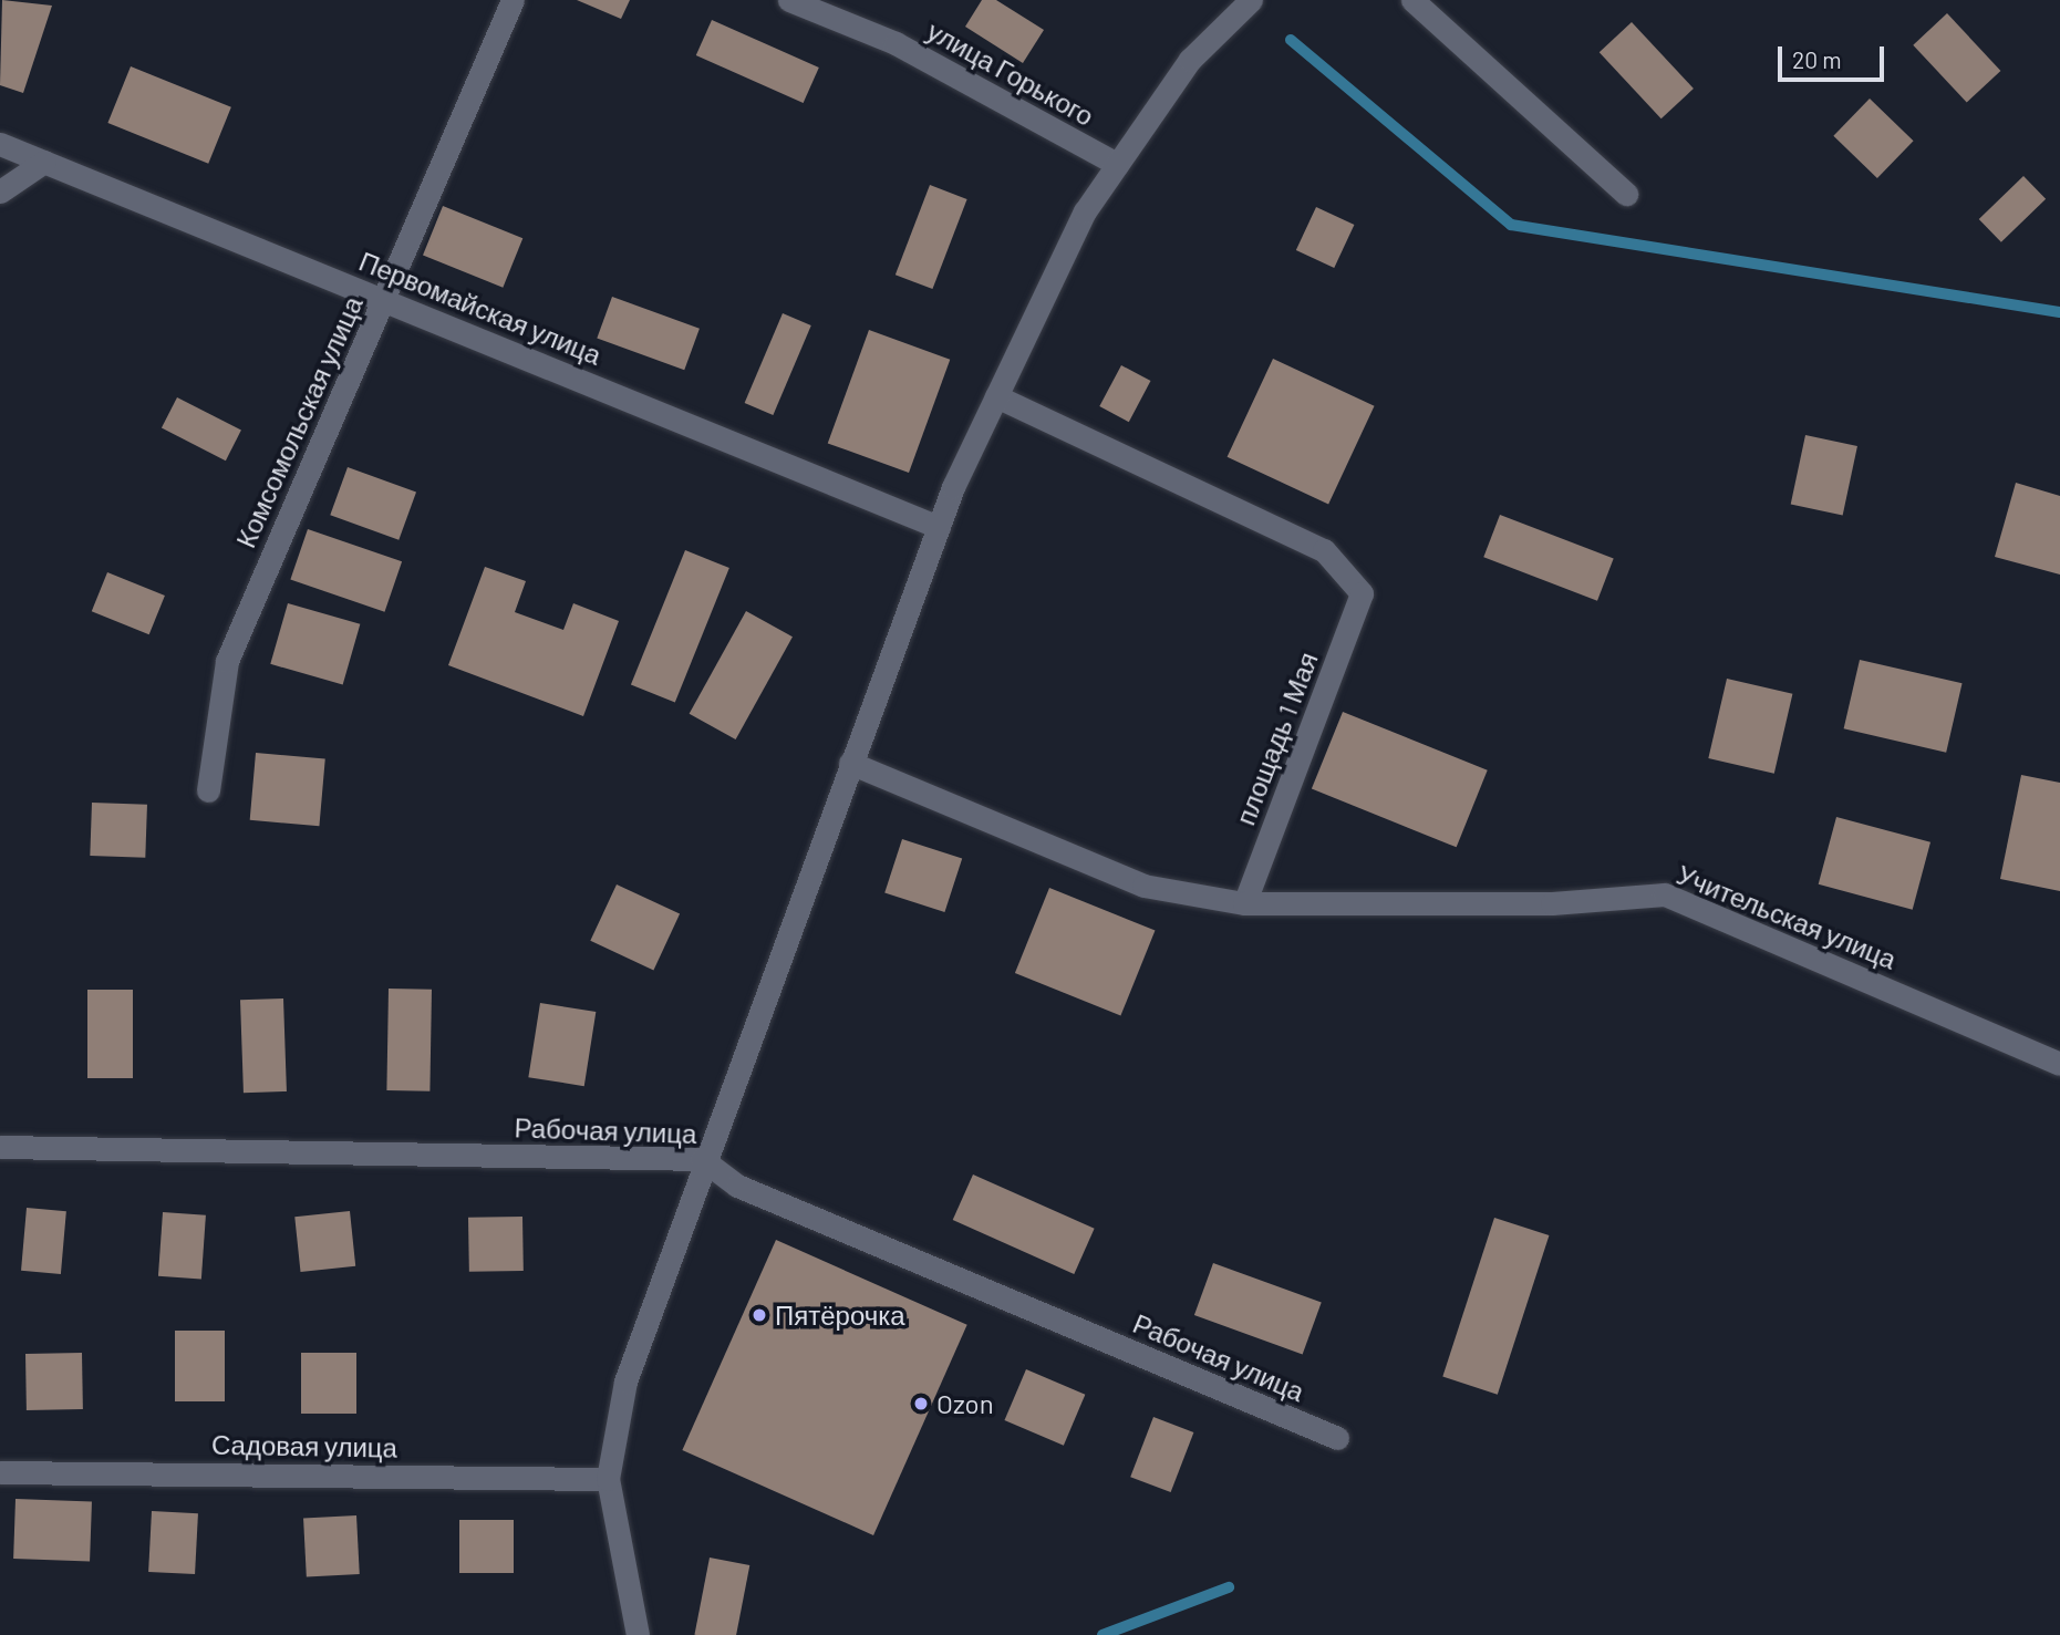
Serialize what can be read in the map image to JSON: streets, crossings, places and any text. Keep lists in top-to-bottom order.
{
  "streets": {
    "street": [
      "улица Горького",
      "Первомайская улица",
      "Комсомольская улица",
      "площадь 1 Мая",
      "Учительская улица",
      "Рабочая улица",
      "Садовая улица"
    ]
  },
  "crossings": [
    ["Первомайская улица", "Комсомольская улица"],
    ["площадь 1 Мая", "Учительская улица"]
  ],
  "places": ["Пятёрочка", "Ozon"],
  "scale_bar": "20 m"
}
